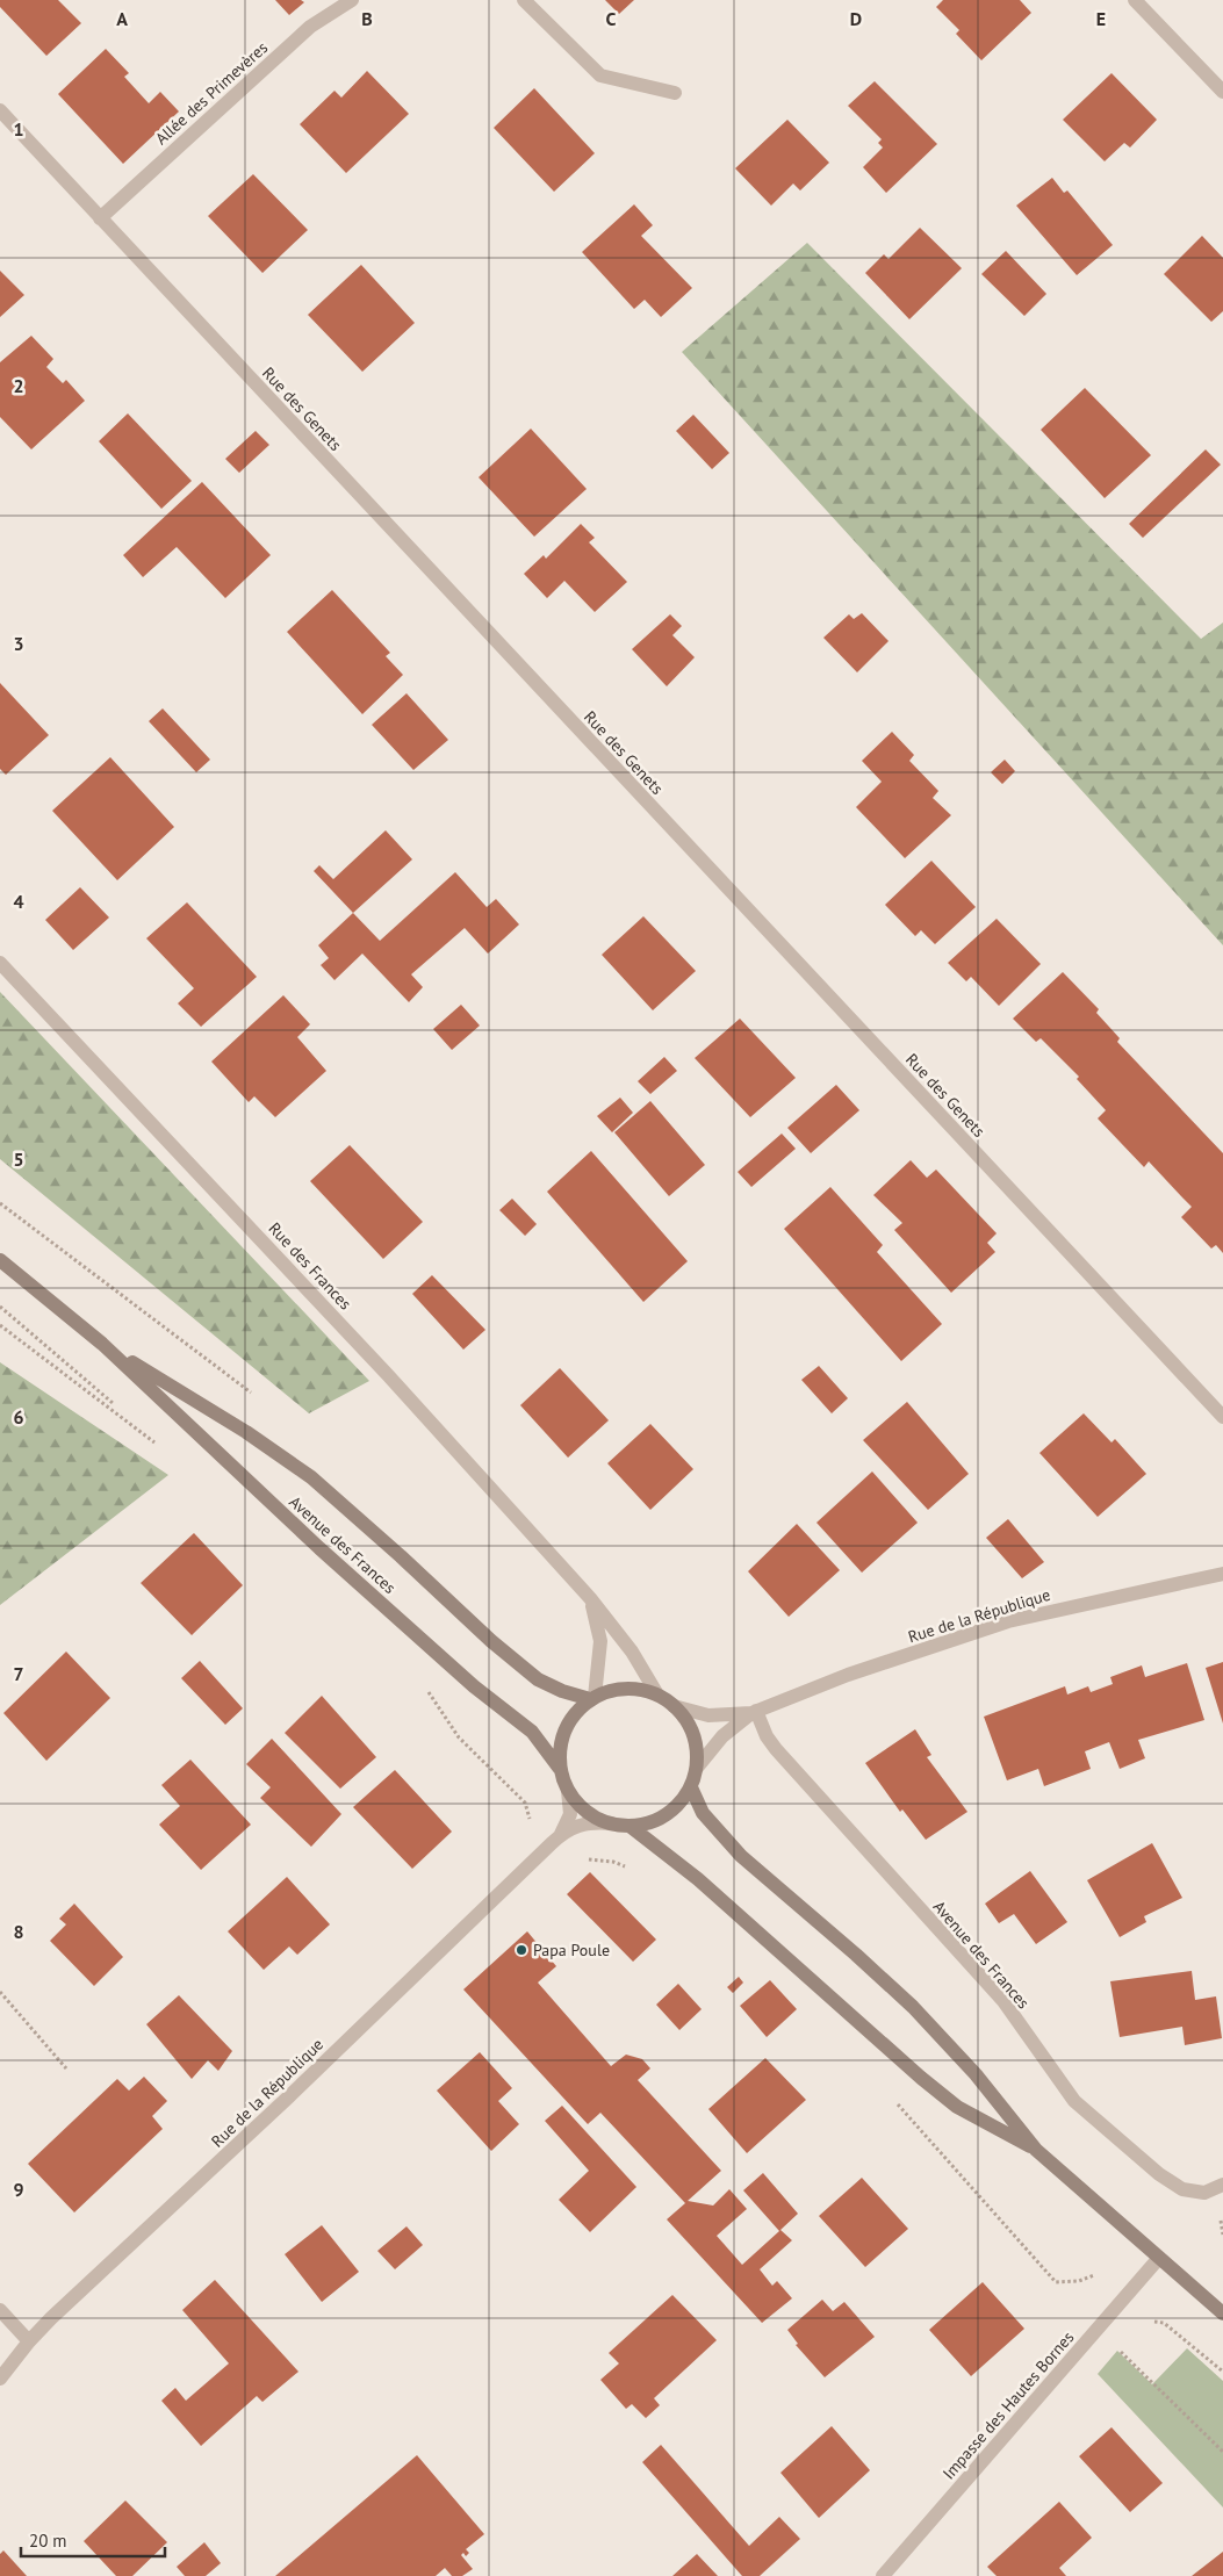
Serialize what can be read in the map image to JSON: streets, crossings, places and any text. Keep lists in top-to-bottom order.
{
  "streets": {
    "main road": ["Avenue des Frances"],
    "street": [
      "Allée des Primevères",
      "Rue des Genets",
      "Rue des Frances",
      "Rue de la République",
      "Impasse des Hautes Bornes"
    ]
  },
  "crossings": [
    ["Allée des Primevères", "Rue des Genets"],
    ["Rue des Frances", "Avenue des Frances"],
    ["Rue des Frances", "Rue de la République"],
    ["Avenue des Frances", "Rue de la République"]
  ],
  "places": ["Papa Poule"],
  "scale_bar": "20 m",
  "grid": {
    "columns": [
      "A",
      "B",
      "C",
      "D",
      "E"
    ],
    "rows": [
      "1",
      "2",
      "3",
      "4",
      "5",
      "6",
      "7",
      "8",
      "9"
    ]
  }
}
